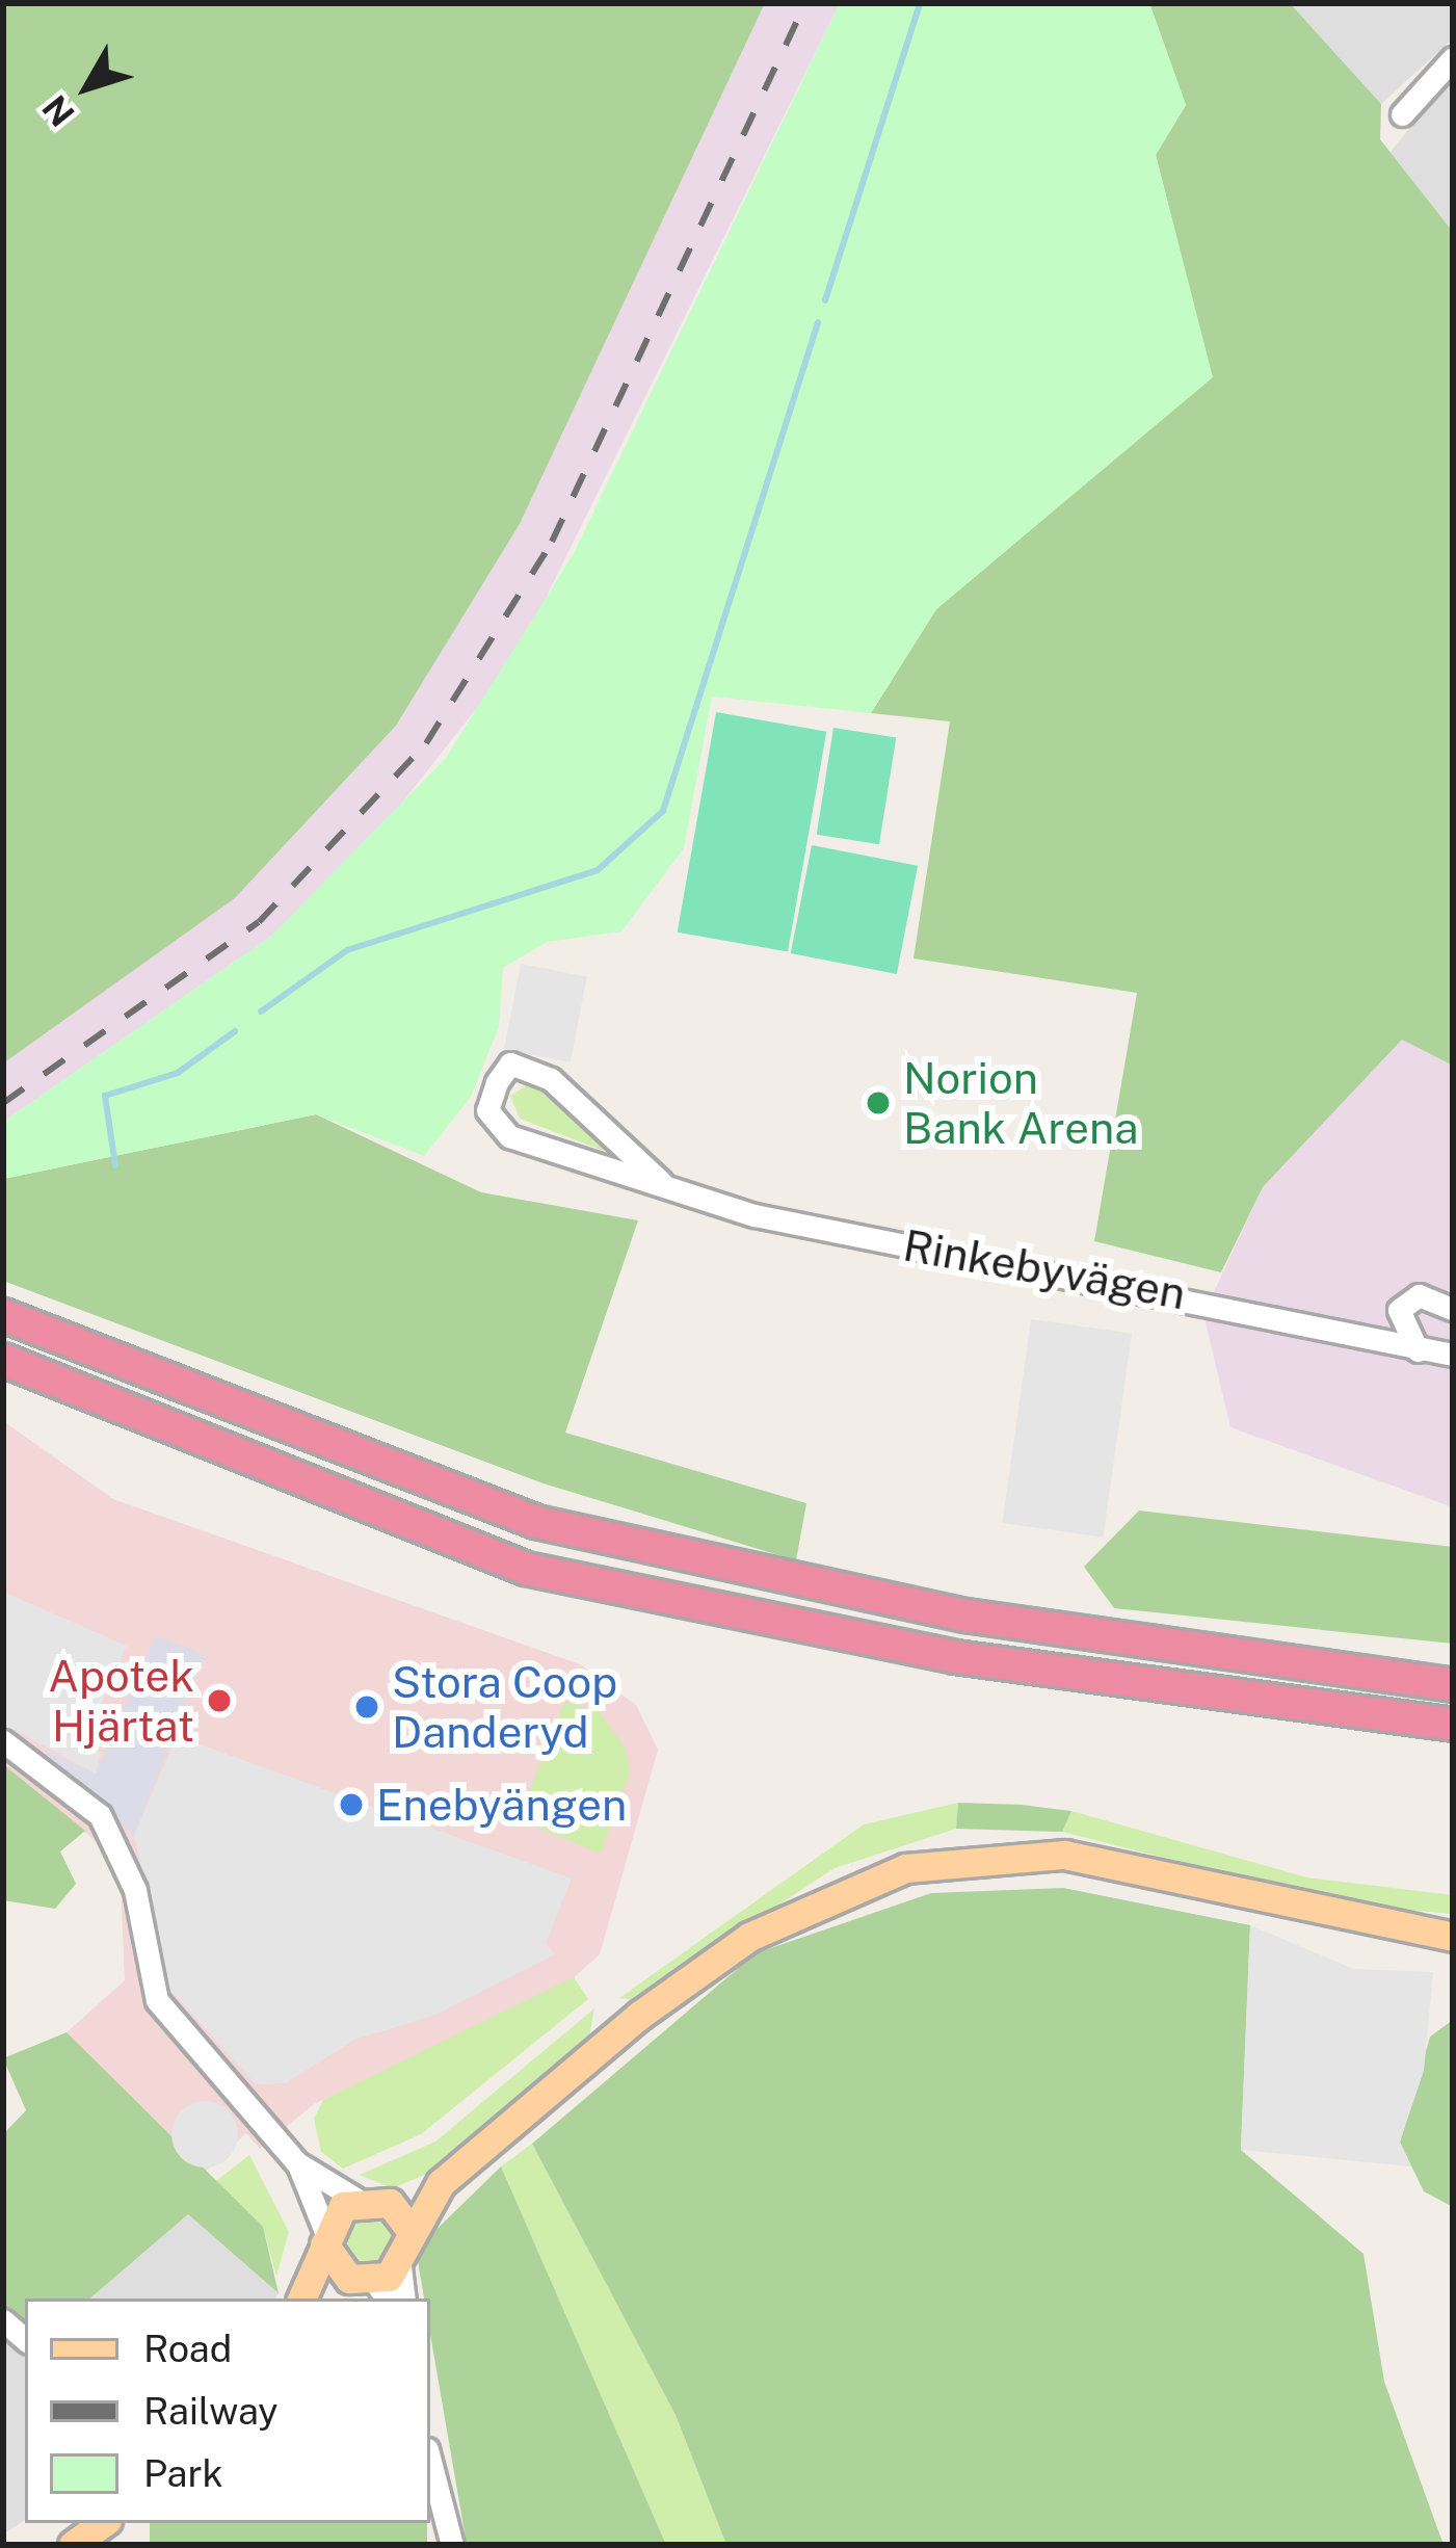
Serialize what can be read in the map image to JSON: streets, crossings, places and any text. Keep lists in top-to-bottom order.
{
  "streets": {
    "street": ["Rinkebyvägen"]
  },
  "places": [
    "Norion Bank Arena",
    "Apotek Hjärtat",
    "Stora Coop Danderyd",
    "Enebyängen"
  ],
  "legend": ["Road", "Railway", "Park"],
  "north": "bottom left"
}
